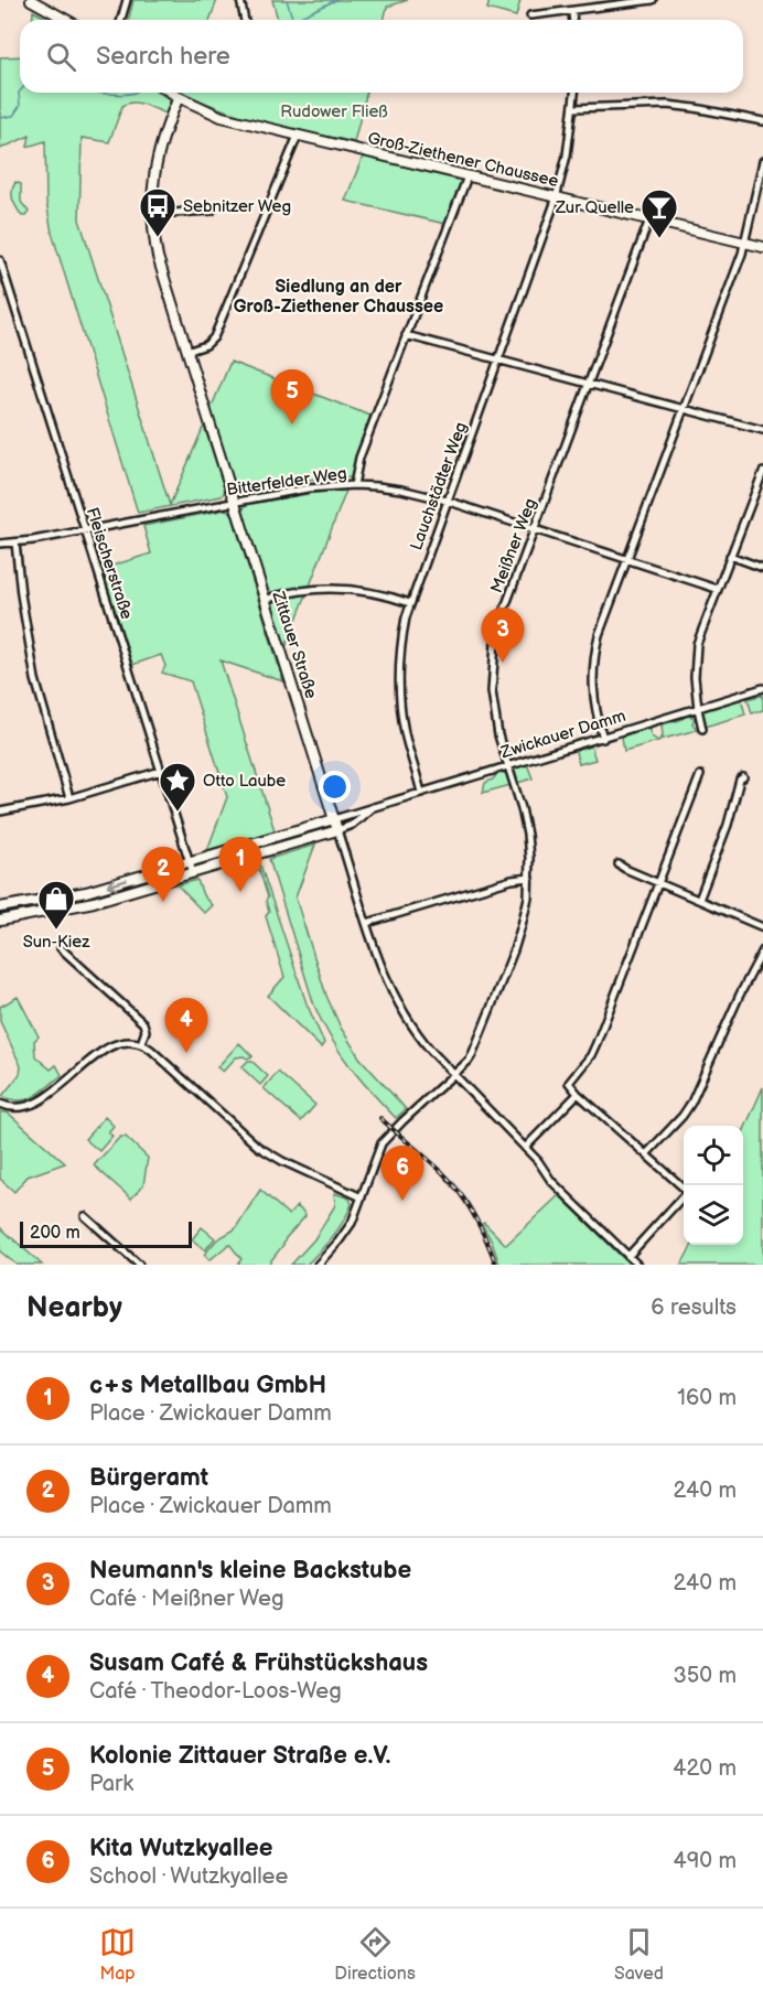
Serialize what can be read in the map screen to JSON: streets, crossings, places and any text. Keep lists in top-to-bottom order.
{
  "streets": {
    "street": [
      "Groß-Ziethener Chaussee",
      "Bitterfelder Weg",
      "Lauchstädter Weg",
      "Meißner Weg",
      "Fleischerstraße",
      "Zittauer Straße",
      "Zwickauer Damm"
    ]
  },
  "crossings": [
    ["Groß-Ziethener Chaussee", "Lauchstädter Weg"],
    ["Groß-Ziethener Chaussee", "Meißner Weg"],
    ["Groß-Ziethener Chaussee", "Zittauer Straße"],
    ["Bitterfelder Weg", "Lauchstädter Weg"],
    ["Bitterfelder Weg", "Meißner Weg"],
    ["Bitterfelder Weg", "Fleischerstraße"],
    ["Bitterfelder Weg", "Zittauer Straße"],
    ["Lauchstädter Weg", "Zwickauer Damm"],
    ["Meißner Weg", "Zittauer Straße"],
    ["Meißner Weg", "Zwickauer Damm"],
    ["Fleischerstraße", "Zwickauer Damm"],
    ["Zittauer Straße", "Zwickauer Damm"]
  ],
  "districts": ["Siedlung an der Groß-Ziethener Chaussee"],
  "parks": ["Rudower Fließ"],
  "places": {
    "bus stop": ["Sebnitzer Weg"],
    "bar": ["Zur Quelle"],
    "place": ["Otto Laube"],
    "shop": ["Sun-Kiez"]
  },
  "scale_bar": "200 m",
  "page": {
    "search": "Search here",
    "pins": [
      "5",
      "3",
      "1",
      "2",
      "4",
      "6"
    ],
    "scale": "200 m",
    "heading": ["Nearby", "6 results"],
    "list": [
      {
        "mark": "1",
        "name": "c+s Metallbau GmbH",
        "note": "Place · Zwickauer Damm",
        "value": "160 m"
      },
      {
        "mark": "2",
        "name": "Bürgeramt",
        "note": "Place · Zwickauer Damm",
        "value": "240 m"
      },
      {
        "mark": "3",
        "name": "Neumann's kleine Backstube",
        "note": "Café · Meißner Weg",
        "value": "240 m"
      },
      {
        "mark": "4",
        "name": "Susam Café & Frühstückshaus",
        "note": "Café · Theodor-Loos-Weg",
        "value": "350 m"
      },
      {
        "mark": "5",
        "name": "Kolonie Zittauer Straße e.V.",
        "note": "Park",
        "value": "420 m"
      },
      {
        "mark": "6",
        "name": "Kita Wutzkyallee",
        "note": "School · Wutzkyallee",
        "value": "490 m"
      }
    ],
    "nav": ["Map", "Directions", "Saved"]
  }
}
